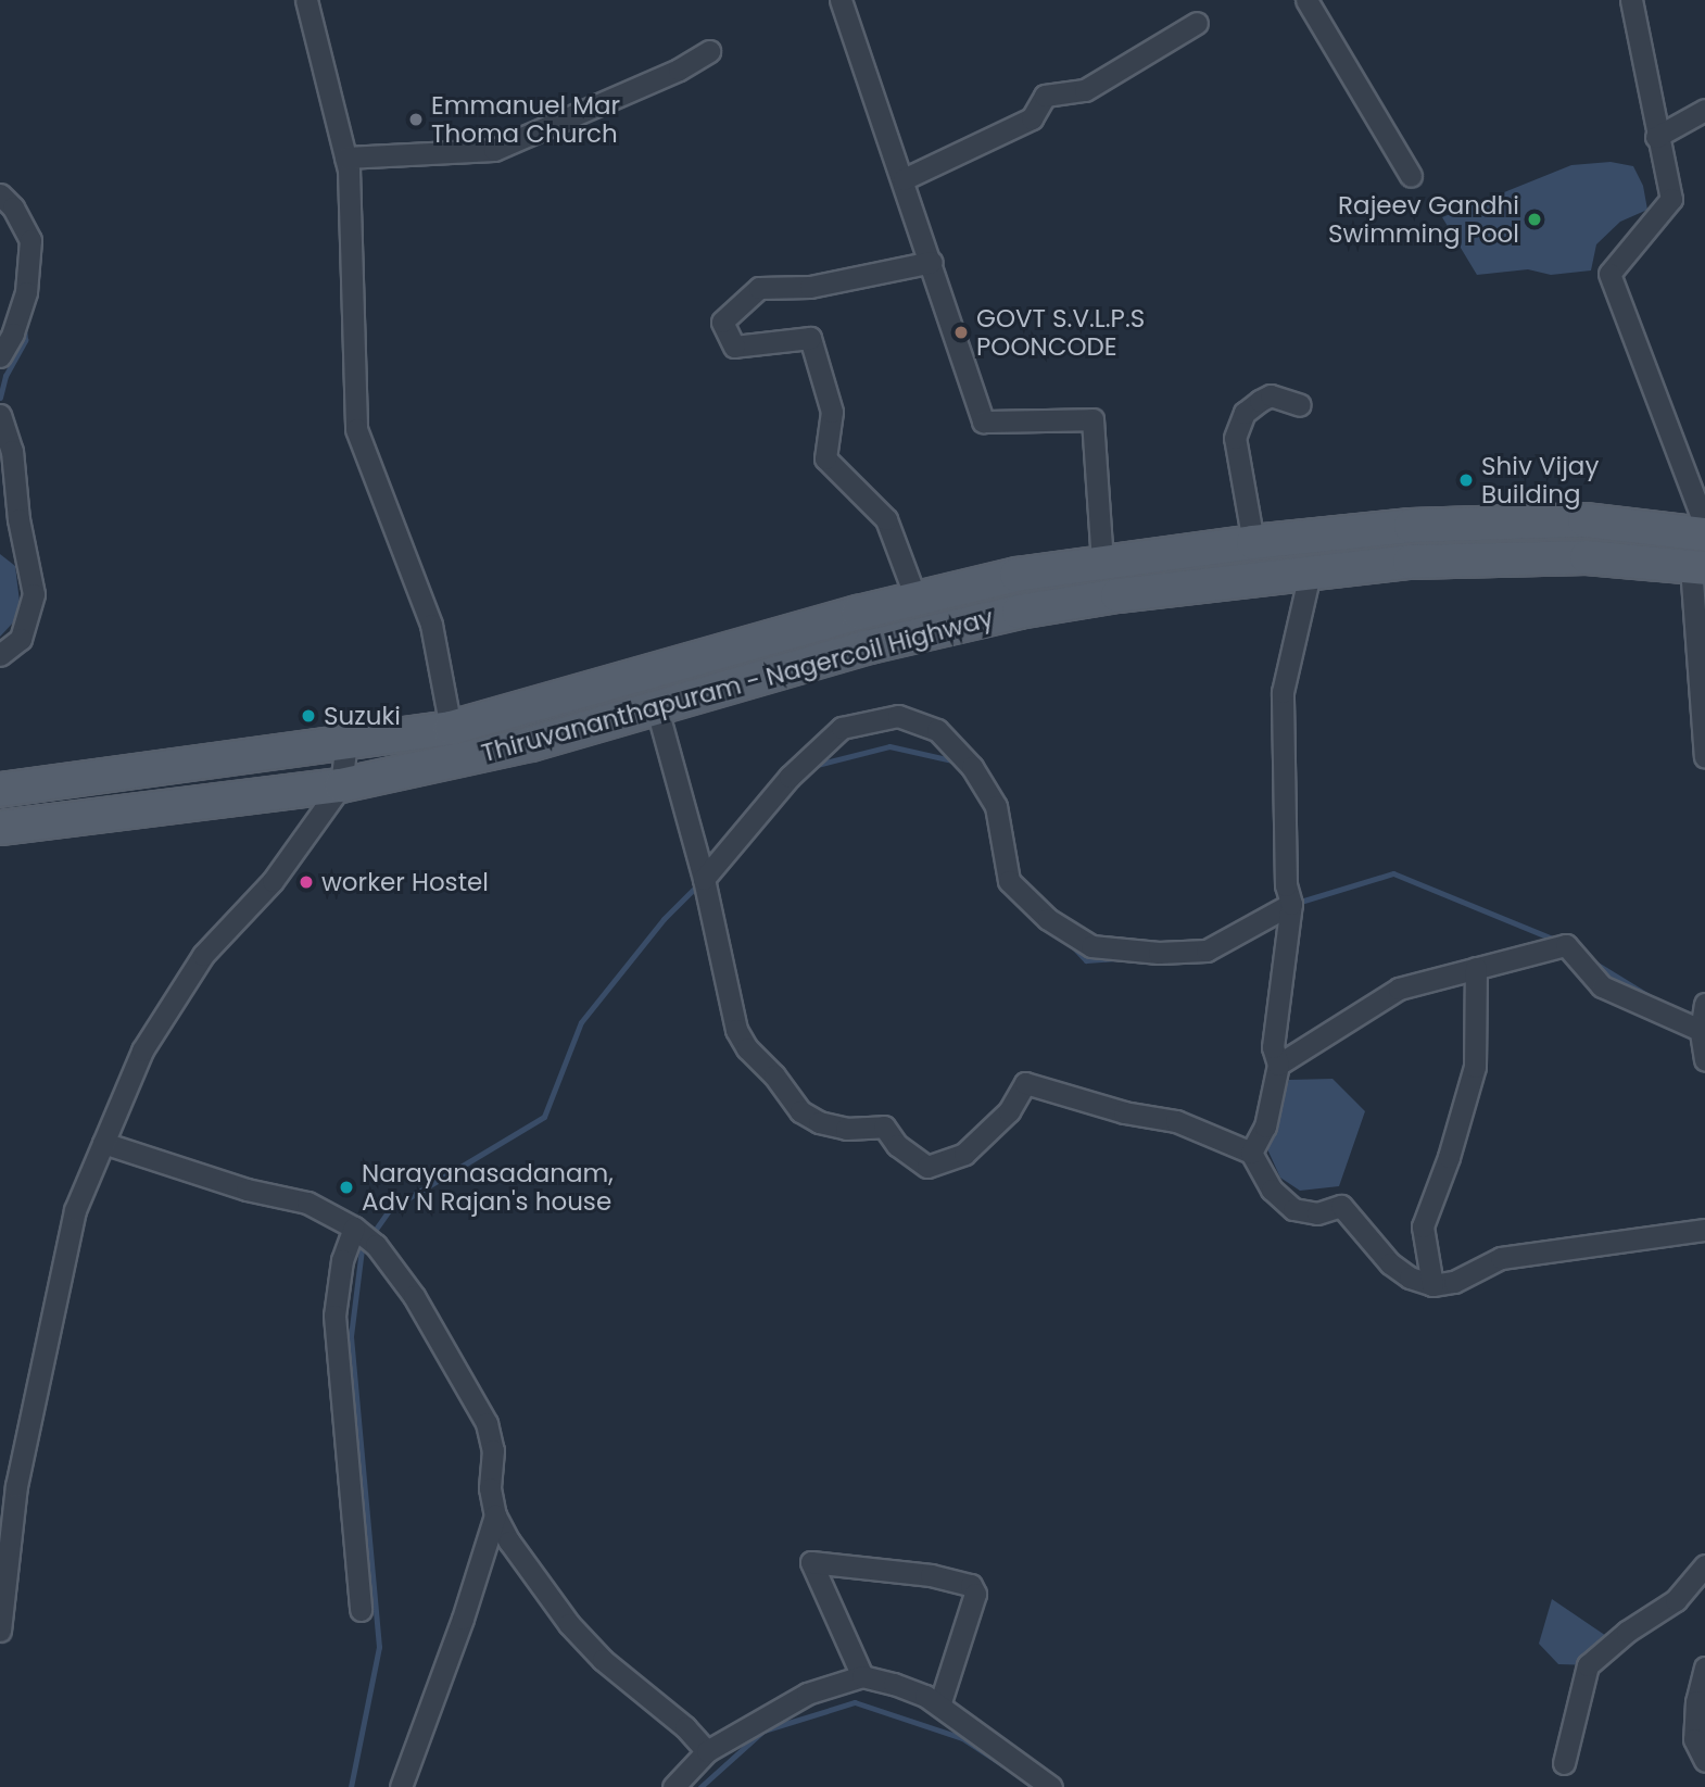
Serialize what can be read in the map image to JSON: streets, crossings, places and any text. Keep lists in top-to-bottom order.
{
  "streets": {
    "main road": ["Thiruvananthapuram - Nagercoil Highway"]
  },
  "places": [
    "Emmanuel Mar Thoma Church",
    "Rajeev Gandhi Swimming Pool",
    "GOVT S.V.L.P.S POONCODE",
    "Shiv Vijay Building",
    "Suzuki",
    "worker Hostel",
    "Narayanasadanam, Adv N Rajan's house"
  ]
}
